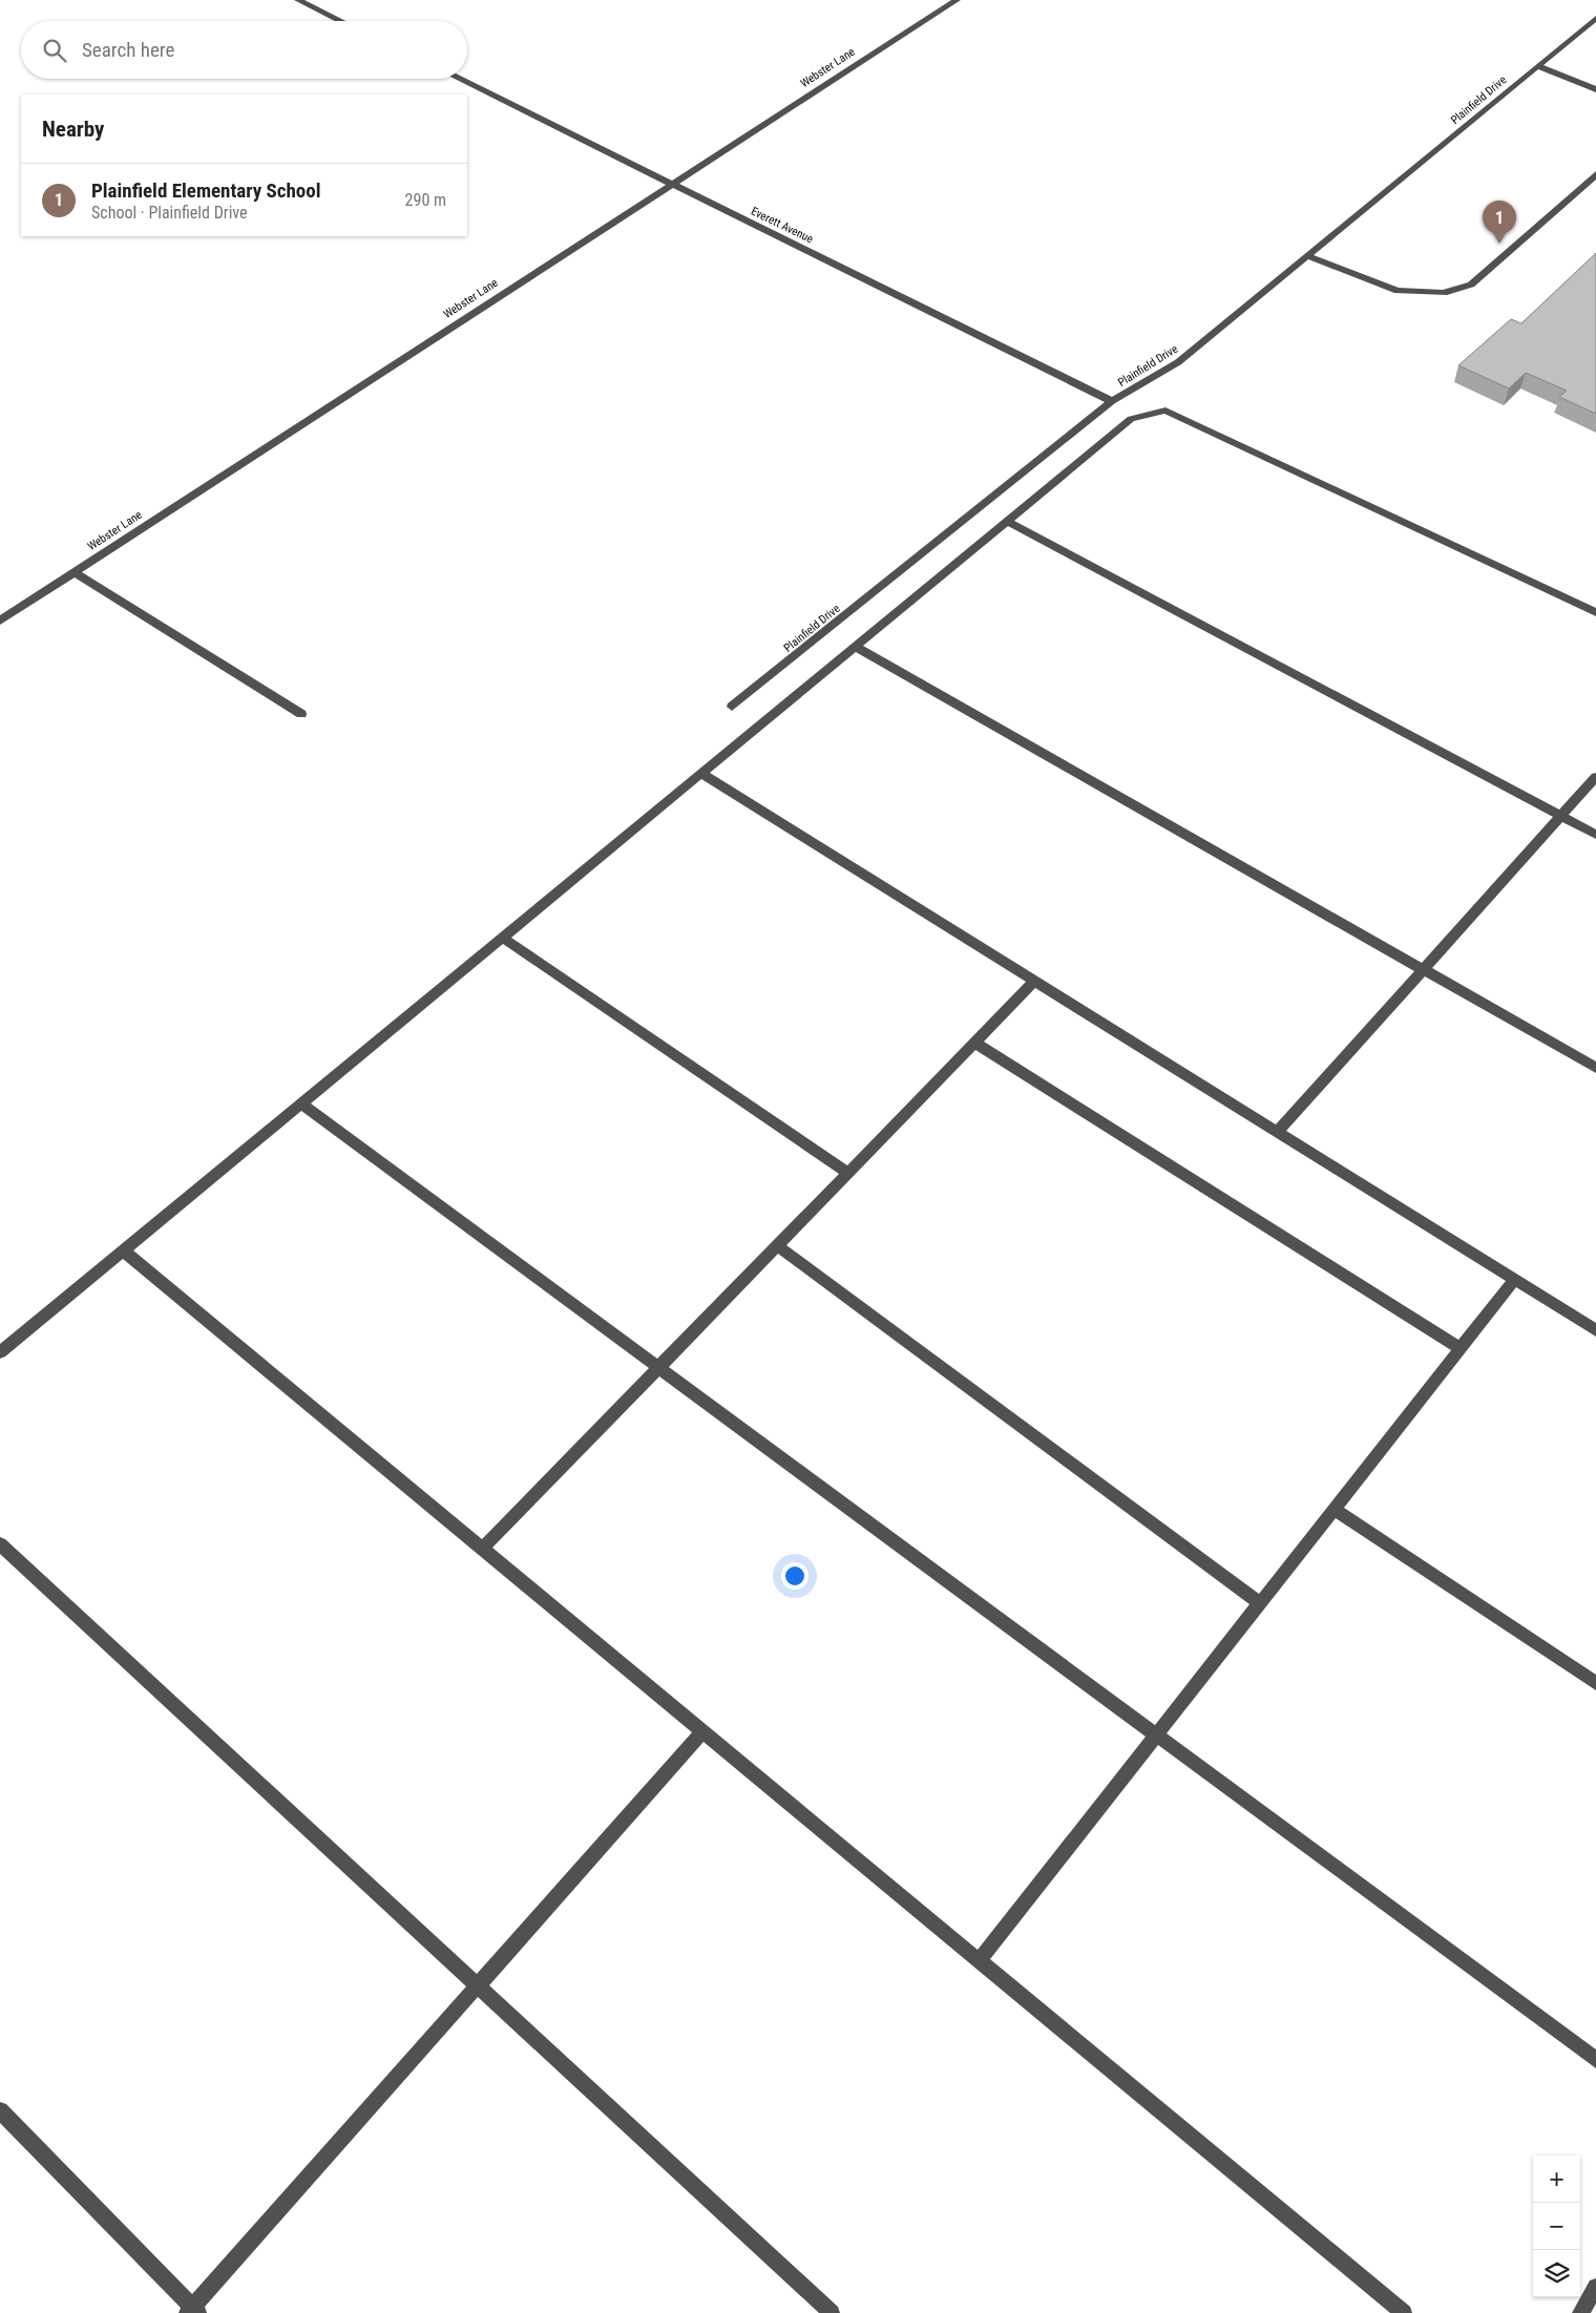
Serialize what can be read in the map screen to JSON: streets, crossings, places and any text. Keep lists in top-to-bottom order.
{
  "streets": {
    "street": ["Webster Lane", "Plainfield Drive", "Everett Avenue"]
  },
  "crossings": [
    ["Webster Lane", "Everett Avenue"],
    ["Plainfield Drive", "Everett Avenue"]
  ],
  "page": {
    "search": "Search here",
    "heading": "Nearby",
    "list": [
      {
        "mark": "1",
        "name": "Plainfield Elementary School",
        "note": "School · Plainfield Drive",
        "value": "290 m"
      }
    ],
    "pins": "1",
    "map_buttons": ["+", "−"]
  }
}
